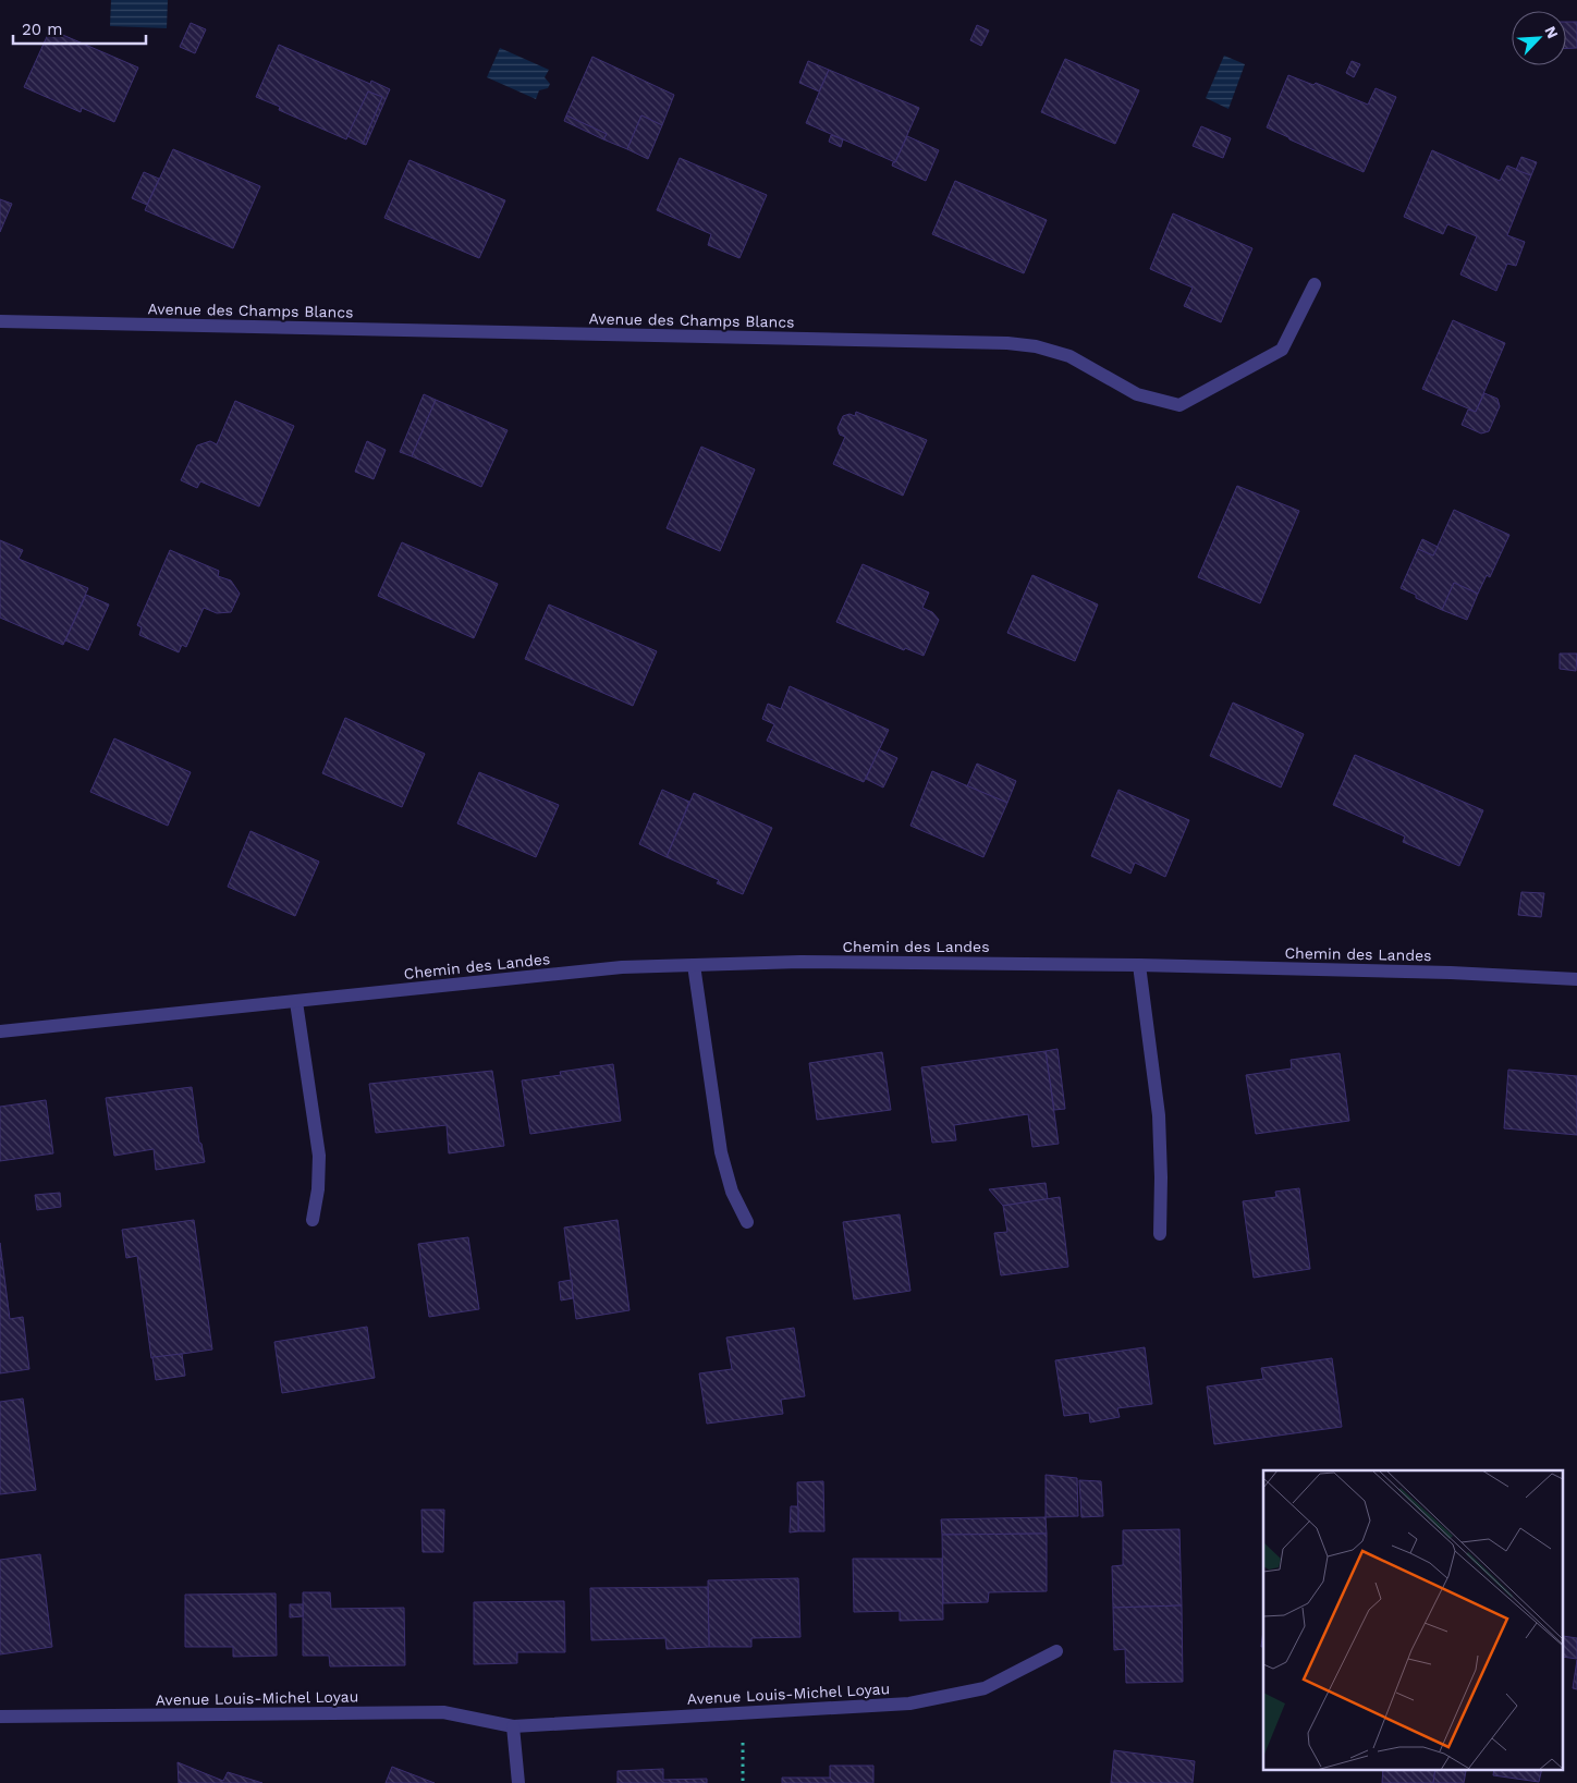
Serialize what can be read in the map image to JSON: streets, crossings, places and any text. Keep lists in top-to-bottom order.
{
  "streets": {
    "street": ["Avenue des Champs Blancs", "Chemin des Landes", "Avenue Louis-Michel Loyau"]
  },
  "scale_bar": "20 m",
  "north": "top right"
}
